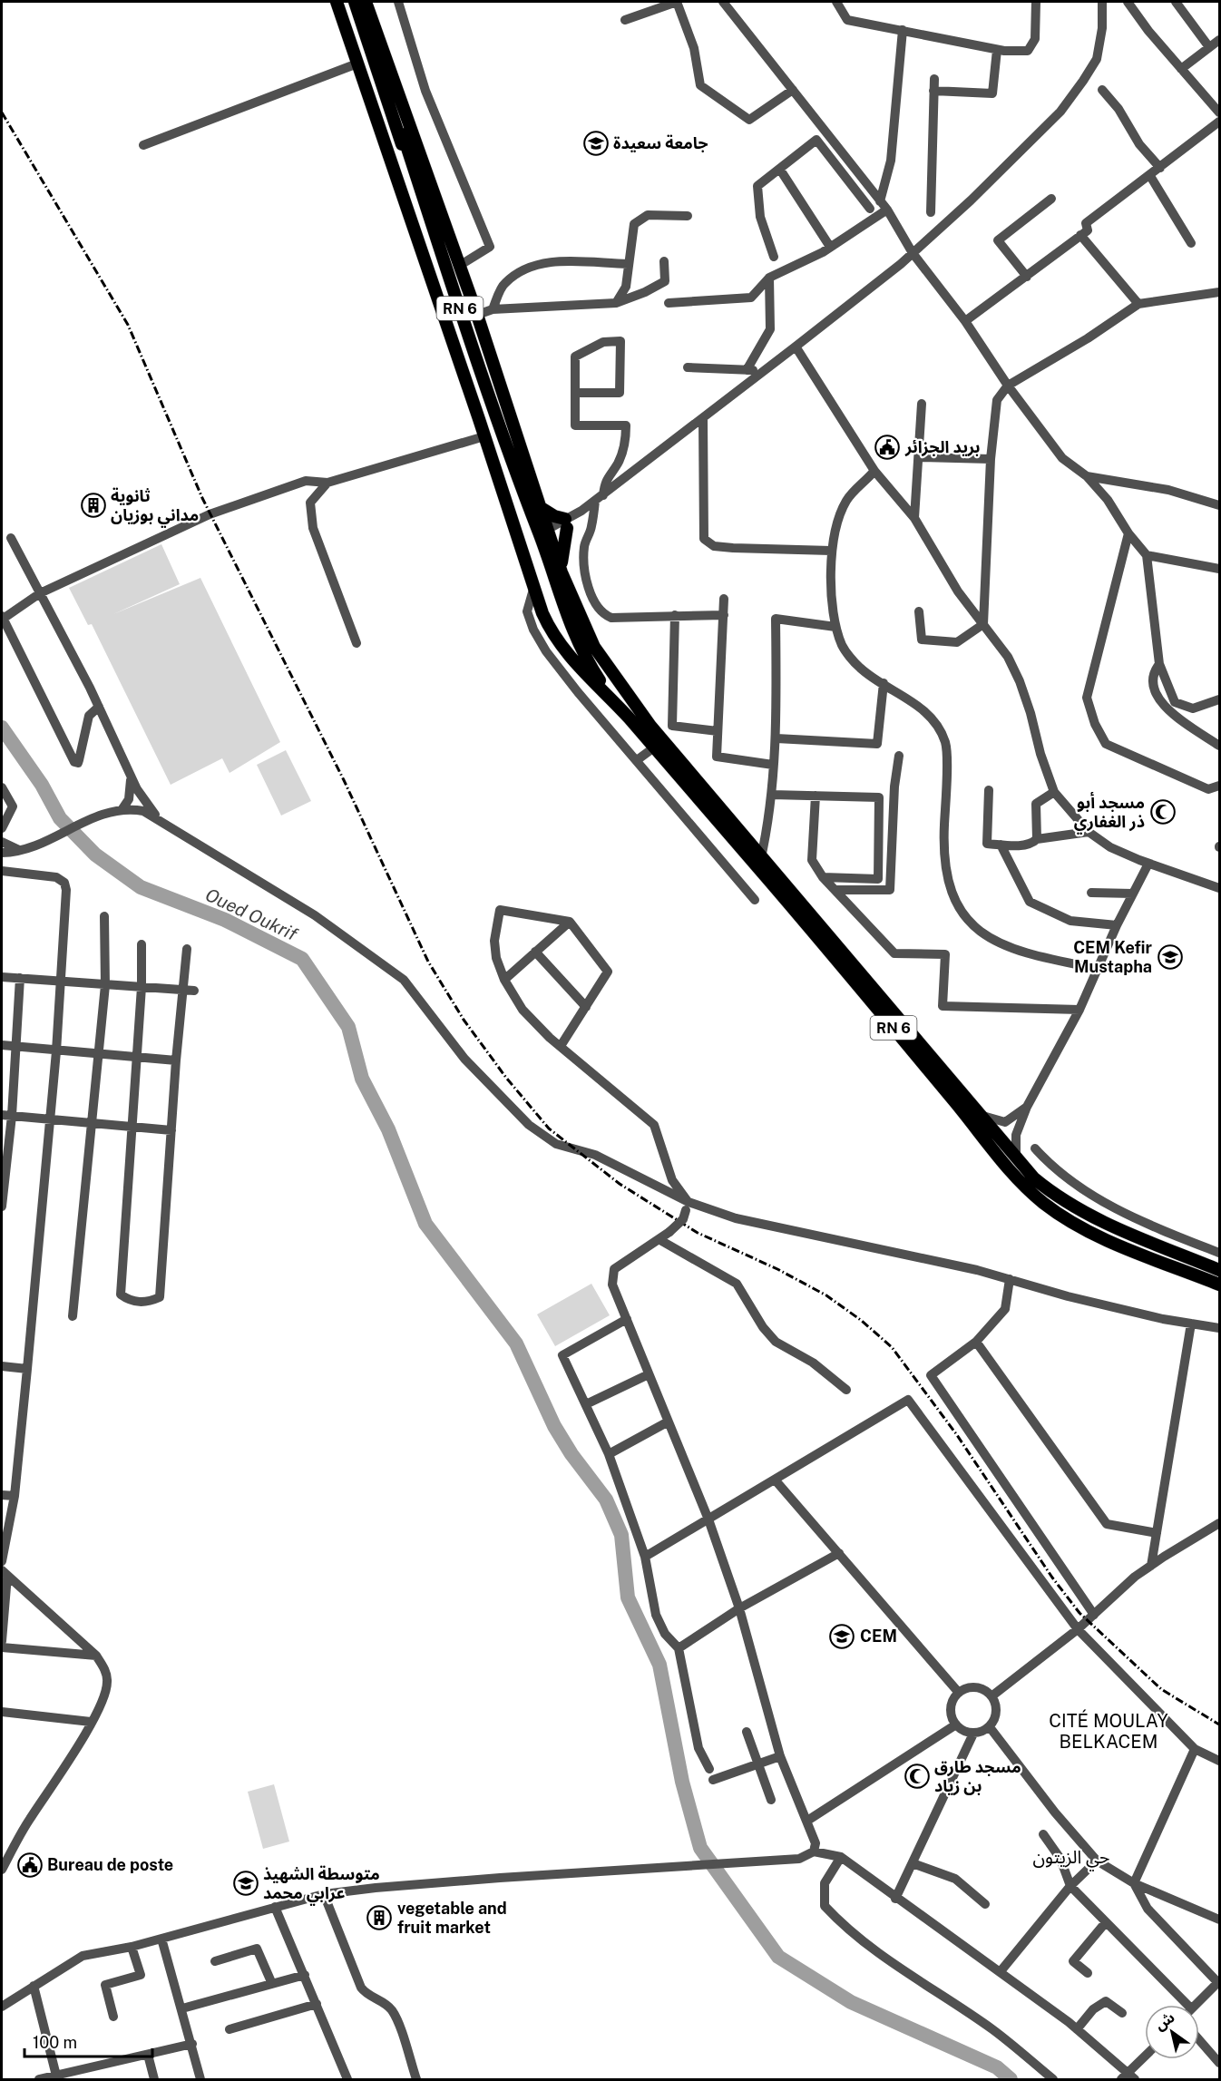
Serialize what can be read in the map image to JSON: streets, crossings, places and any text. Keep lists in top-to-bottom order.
{
  "streets": {
    "main road": ["RN 6"]
  },
  "districts": ["CITÉ MOULAY BELKACEM", "حي الزيتون"],
  "water": ["Oued Oukrif"],
  "places": {
    "school or university": [
      "جامعة سعيدة",
      "CEM Kefir Mustapha",
      "CEM",
      "متوسطة الشهيذ عرابي محمد"
    ],
    "public building": ["بريد الجزائر", "Bureau de poste"],
    "building": ["ثانوية مداني بوزيان", "vegetable and fruit market"],
    "mosque": ["مسجد أبو ذر الغفاري", "مسجد طارق بن زياد"]
  },
  "scale_bar": "100 m",
  "north": "top left"
}
